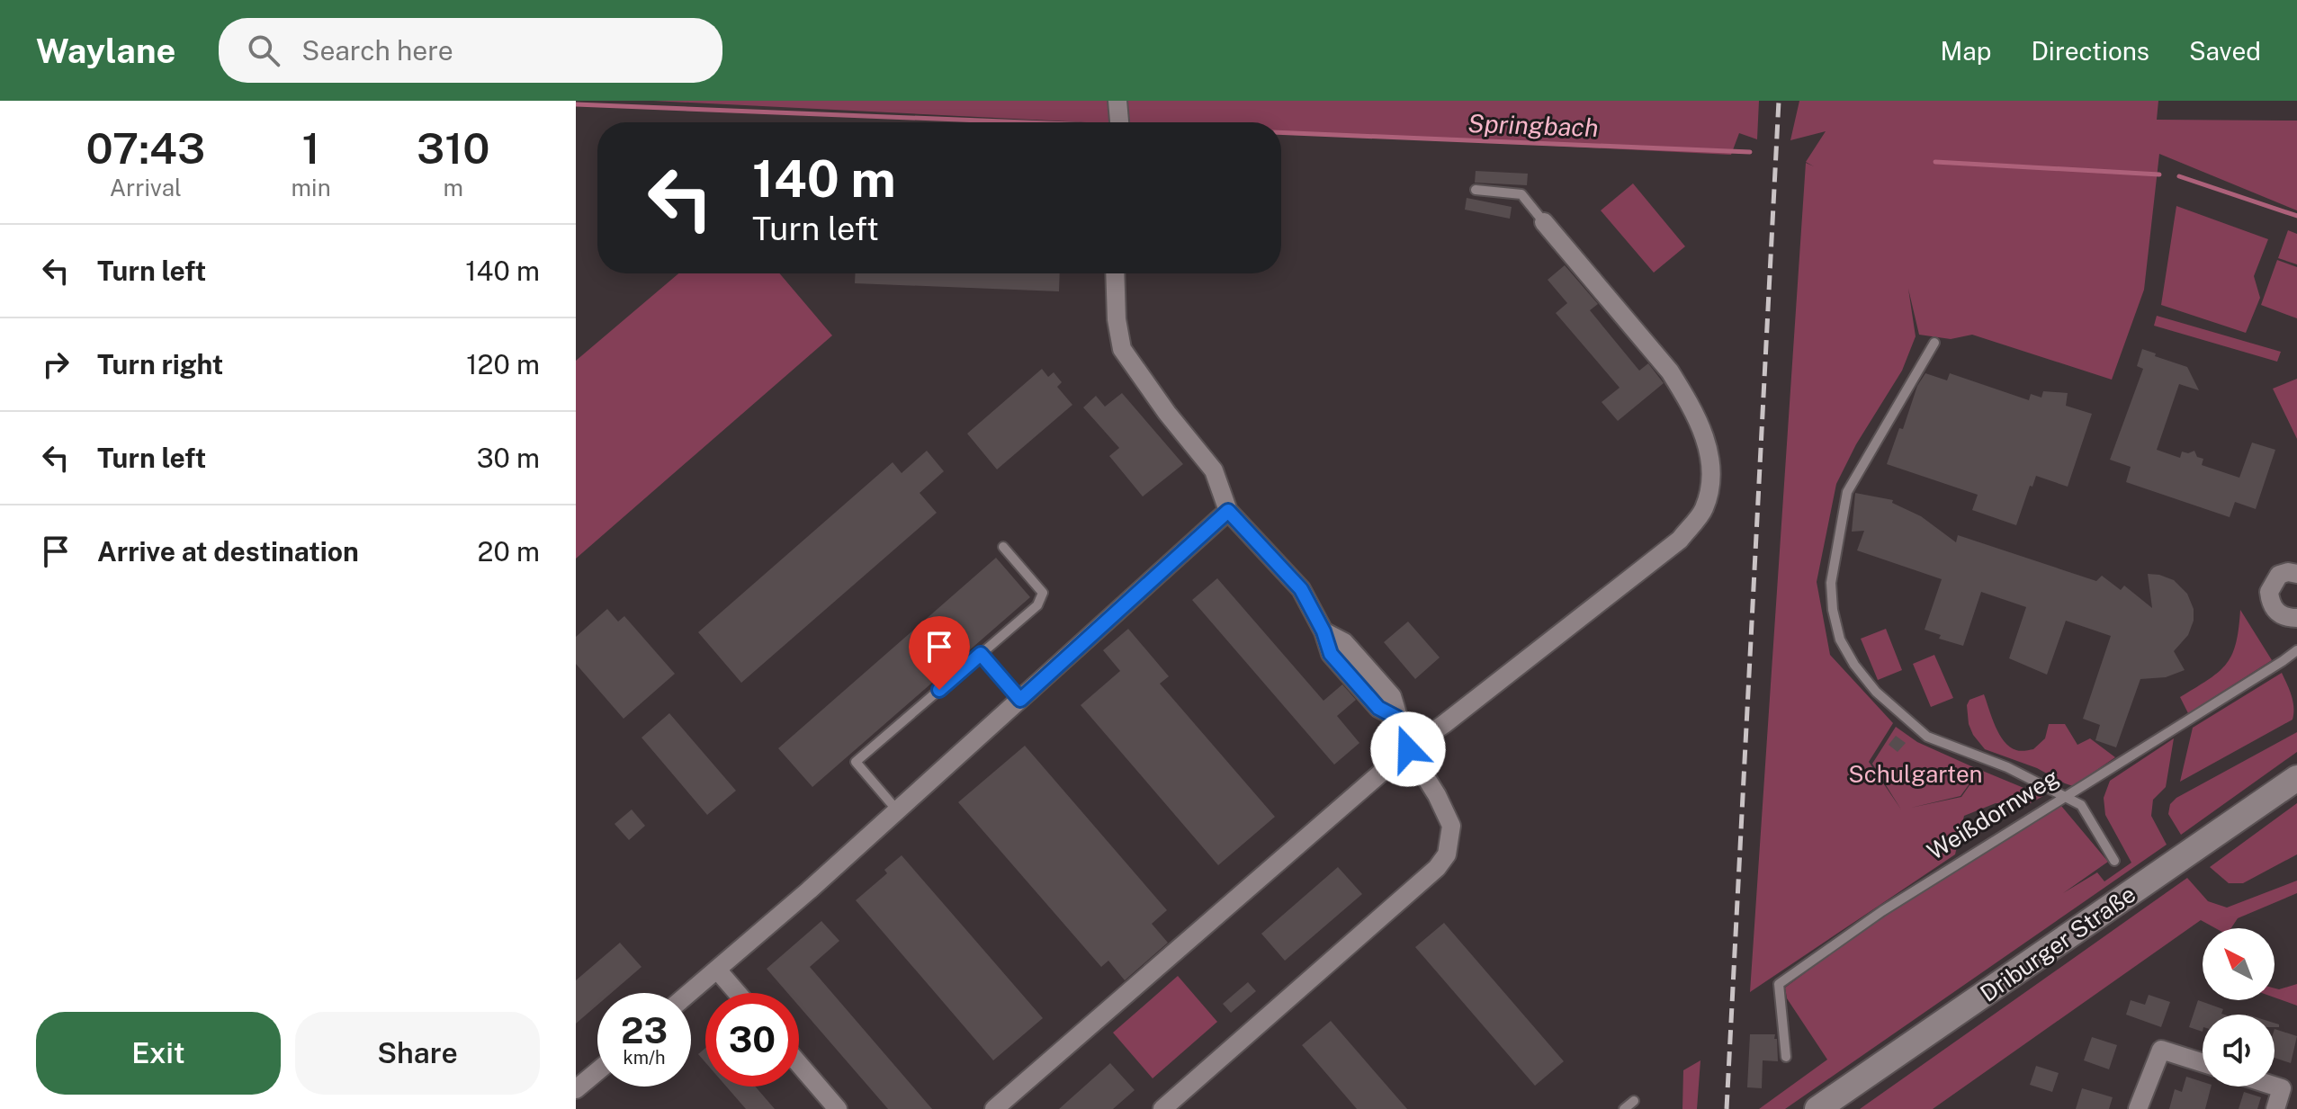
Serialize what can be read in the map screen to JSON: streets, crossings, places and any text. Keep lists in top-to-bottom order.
{
  "streets": {
    "main road": ["Driburger Straße"],
    "lane": ["Weißdornweg"]
  },
  "water": ["Springbach"],
  "parks": ["Schulgarten"],
  "north": "top left",
  "page": {
    "header": "Waylane",
    "search": "Search here",
    "nav": ["Map", "Directions", "Saved"],
    "eta": [
      "07:43",
      "Arrival",
      "1",
      "min",
      "310",
      "m"
    ],
    "turn": ["140 m", "Turn left"],
    "list": [
      {
        "name": "Turn left",
        "value": "140 m"
      },
      {
        "name": "Turn right",
        "value": "120 m"
      },
      {
        "name": "Turn left",
        "value": "30 m"
      },
      {
        "name": "Arrive at destination",
        "value": "20 m"
      }
    ],
    "speed": "23 km/h",
    "limit": "30",
    "buttons": ["Exit", "Share"]
  }
}
